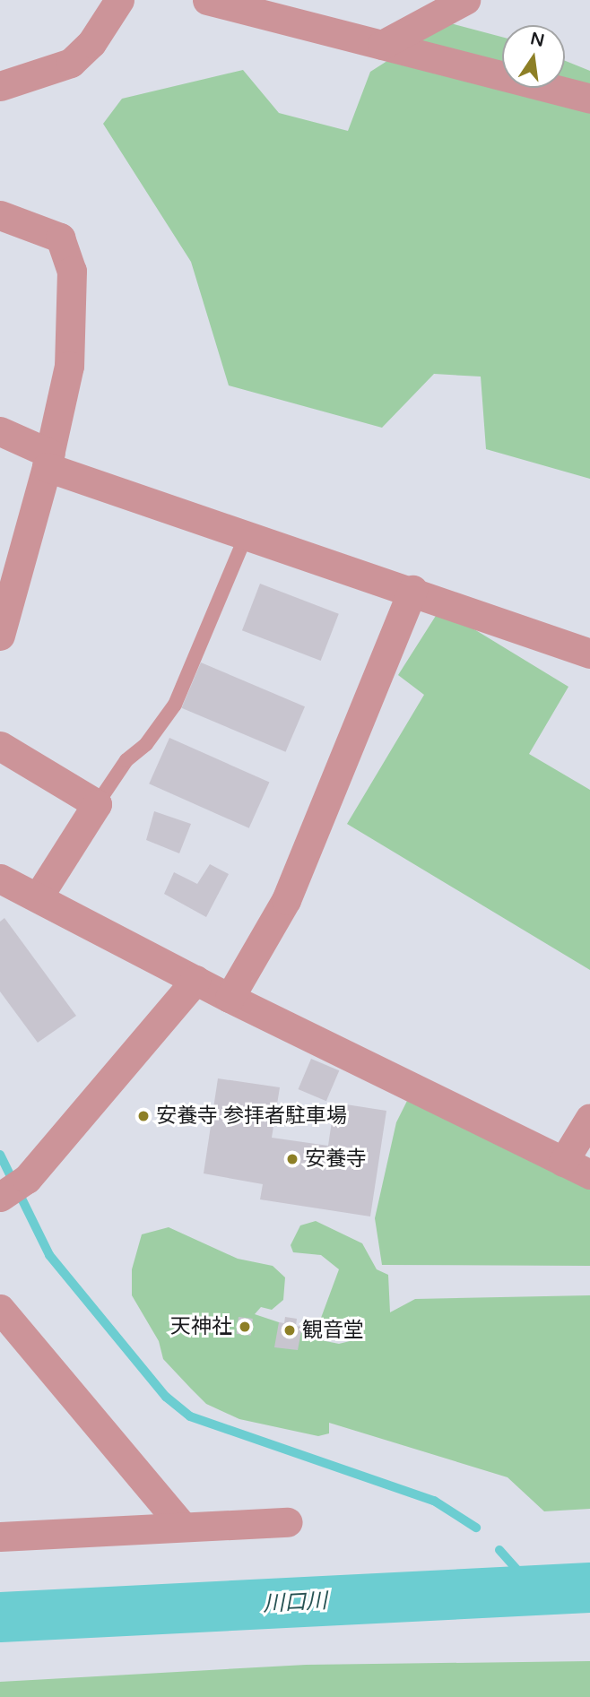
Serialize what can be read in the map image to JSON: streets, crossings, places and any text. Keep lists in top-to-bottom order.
{
  "water": ["川口川"],
  "places": [
    "安養寺 参拝者駐車場",
    "安養寺",
    "天神社",
    "観音堂"
  ],
  "north": "top"
}
